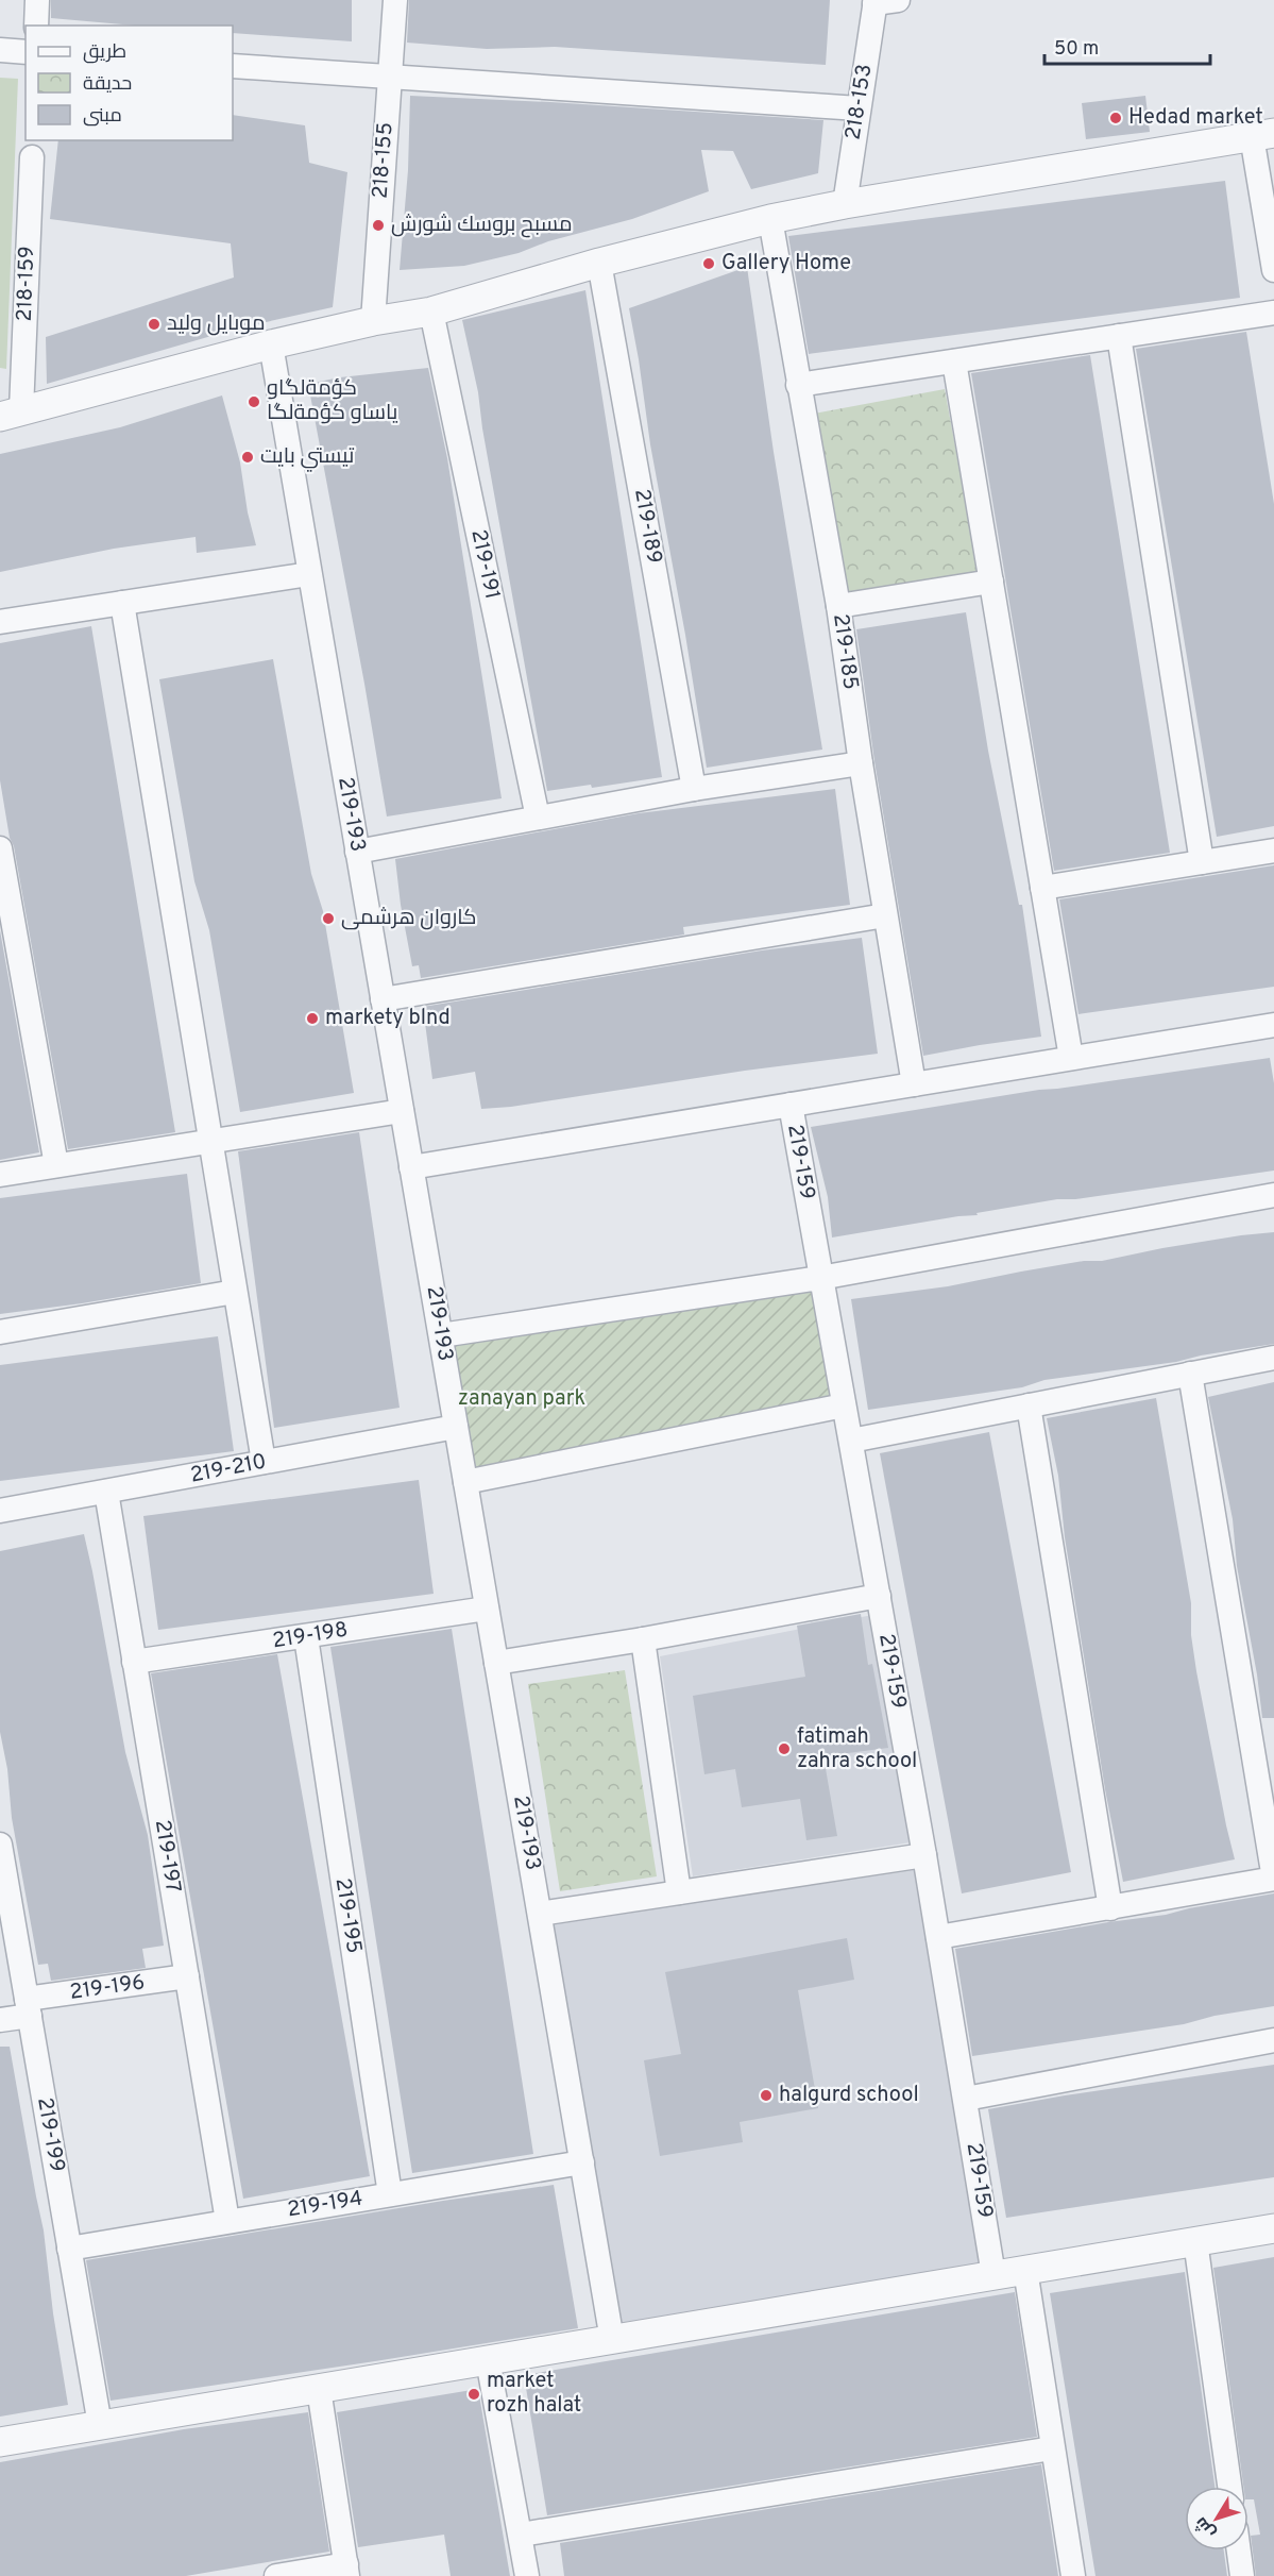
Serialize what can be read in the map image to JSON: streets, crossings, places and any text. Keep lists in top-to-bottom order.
{
  "streets": {
    "street": [
      "218-153",
      "218-155",
      "218-159",
      "219-189",
      "219-191",
      "219-185",
      "219-193",
      "219-159",
      "219-210",
      "219-198",
      "219-197",
      "219-195",
      "219-196",
      "219-199",
      "219-194"
    ]
  },
  "crossings": [
    ["219-193", "219-210"],
    ["219-193", "219-198"],
    ["219-193", "219-194"],
    ["219-210", "219-197"],
    ["219-198", "219-197"],
    ["219-198", "219-195"],
    ["219-197", "219-196"],
    ["219-197", "219-194"],
    ["219-195", "219-194"],
    ["219-196", "219-199"],
    ["219-199", "219-194"]
  ],
  "parks": ["zanayan park"],
  "places": [
    "Hedad market",
    "مسبح بروسك شورش",
    "Gallery Home",
    "موبايل وليد",
    "كؤمةلگاو ياساو كؤمةلگا",
    "تيستي بايت",
    "كاروان هرشمی",
    "markety blnd",
    "fatimah zahra school",
    "halgurd school",
    "market rozh halat"
  ],
  "legend": ["طريق", "حديقة", "مبنى"],
  "scale_bar": "50 m",
  "north": "bottom left"
}
